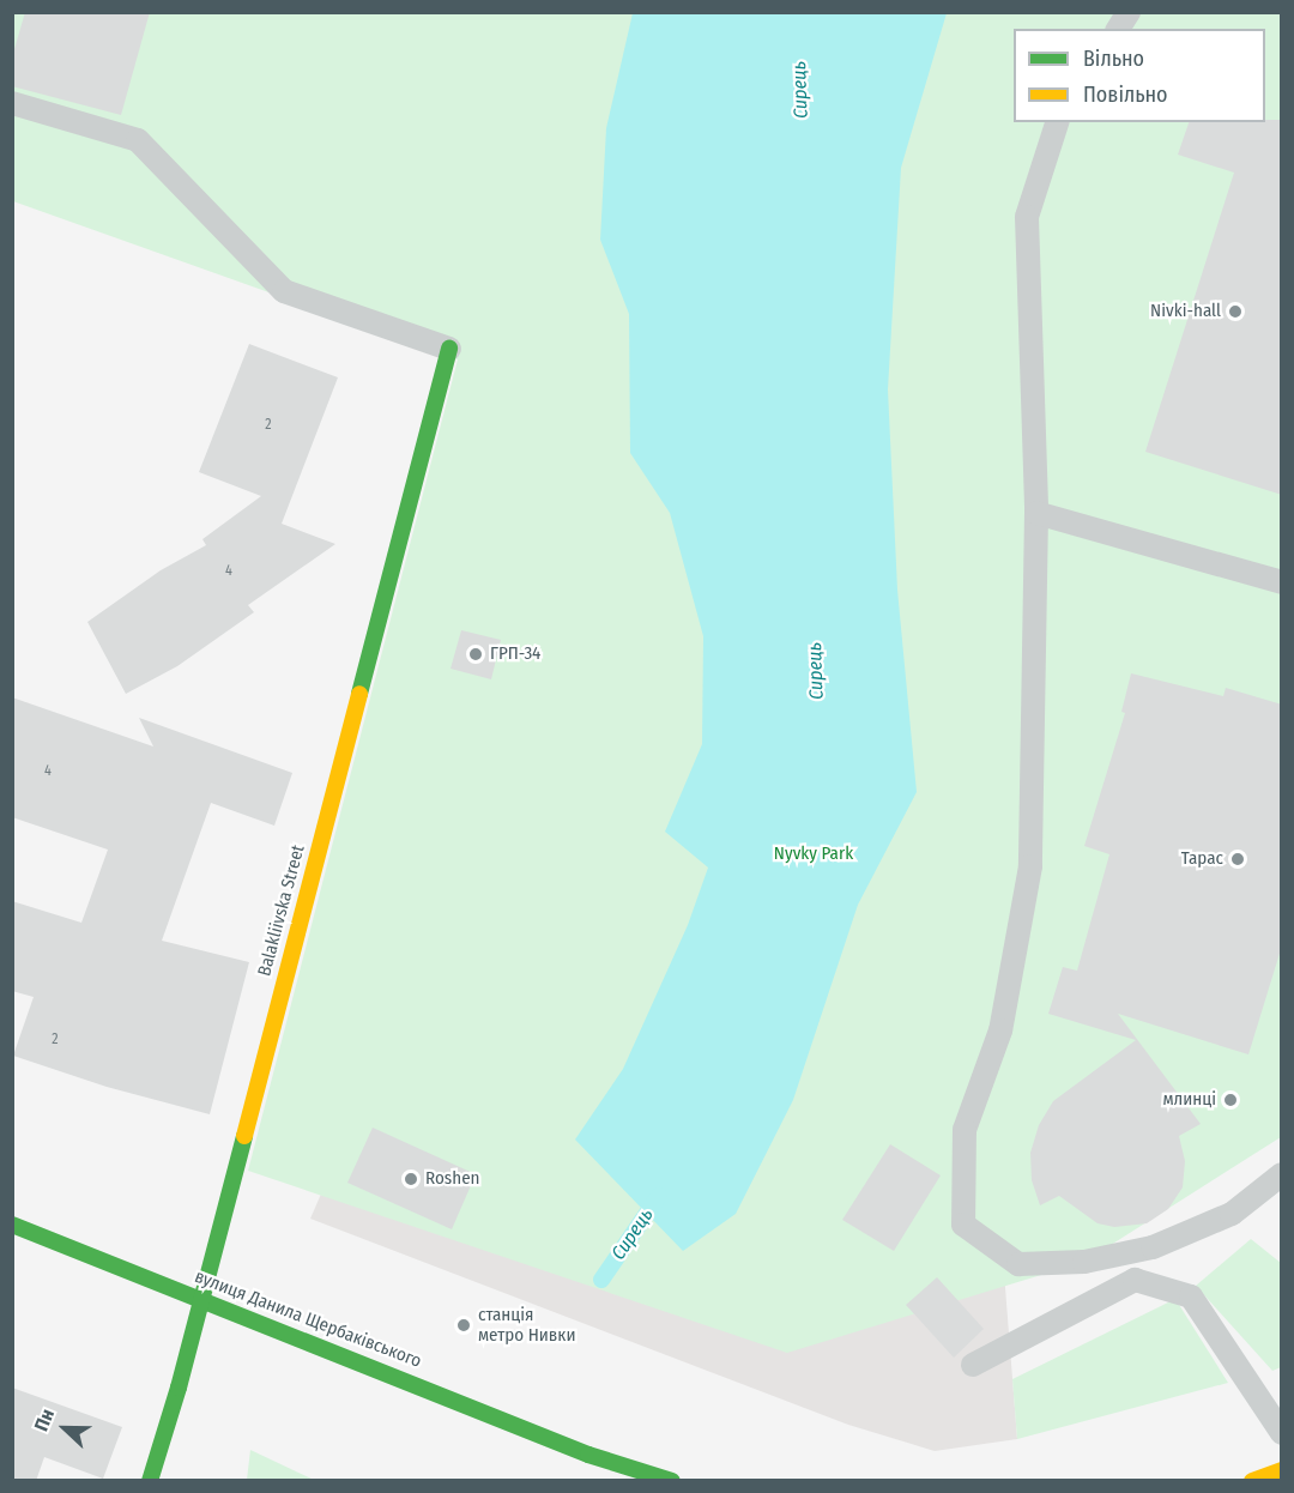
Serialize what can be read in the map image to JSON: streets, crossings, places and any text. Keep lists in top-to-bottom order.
{
  "streets": {
    "street": ["Balakliivska Street", "вулиця Данила Щербаківського"]
  },
  "crossings": [
    ["Balakliivska Street", "вулиця Данила Щербаківського"]
  ],
  "water": ["Сирець"],
  "parks": ["Nyvky Park"],
  "places": [
    "Nivki-hall",
    "ГРП-34",
    "Тарас",
    "млинці",
    "Roshen",
    "станція метро Нивки"
  ],
  "house_numbers": [
    "2",
    "4",
    "4",
    "2"
  ],
  "legend": ["Вільно", "Повільно"],
  "north": "left"
}
